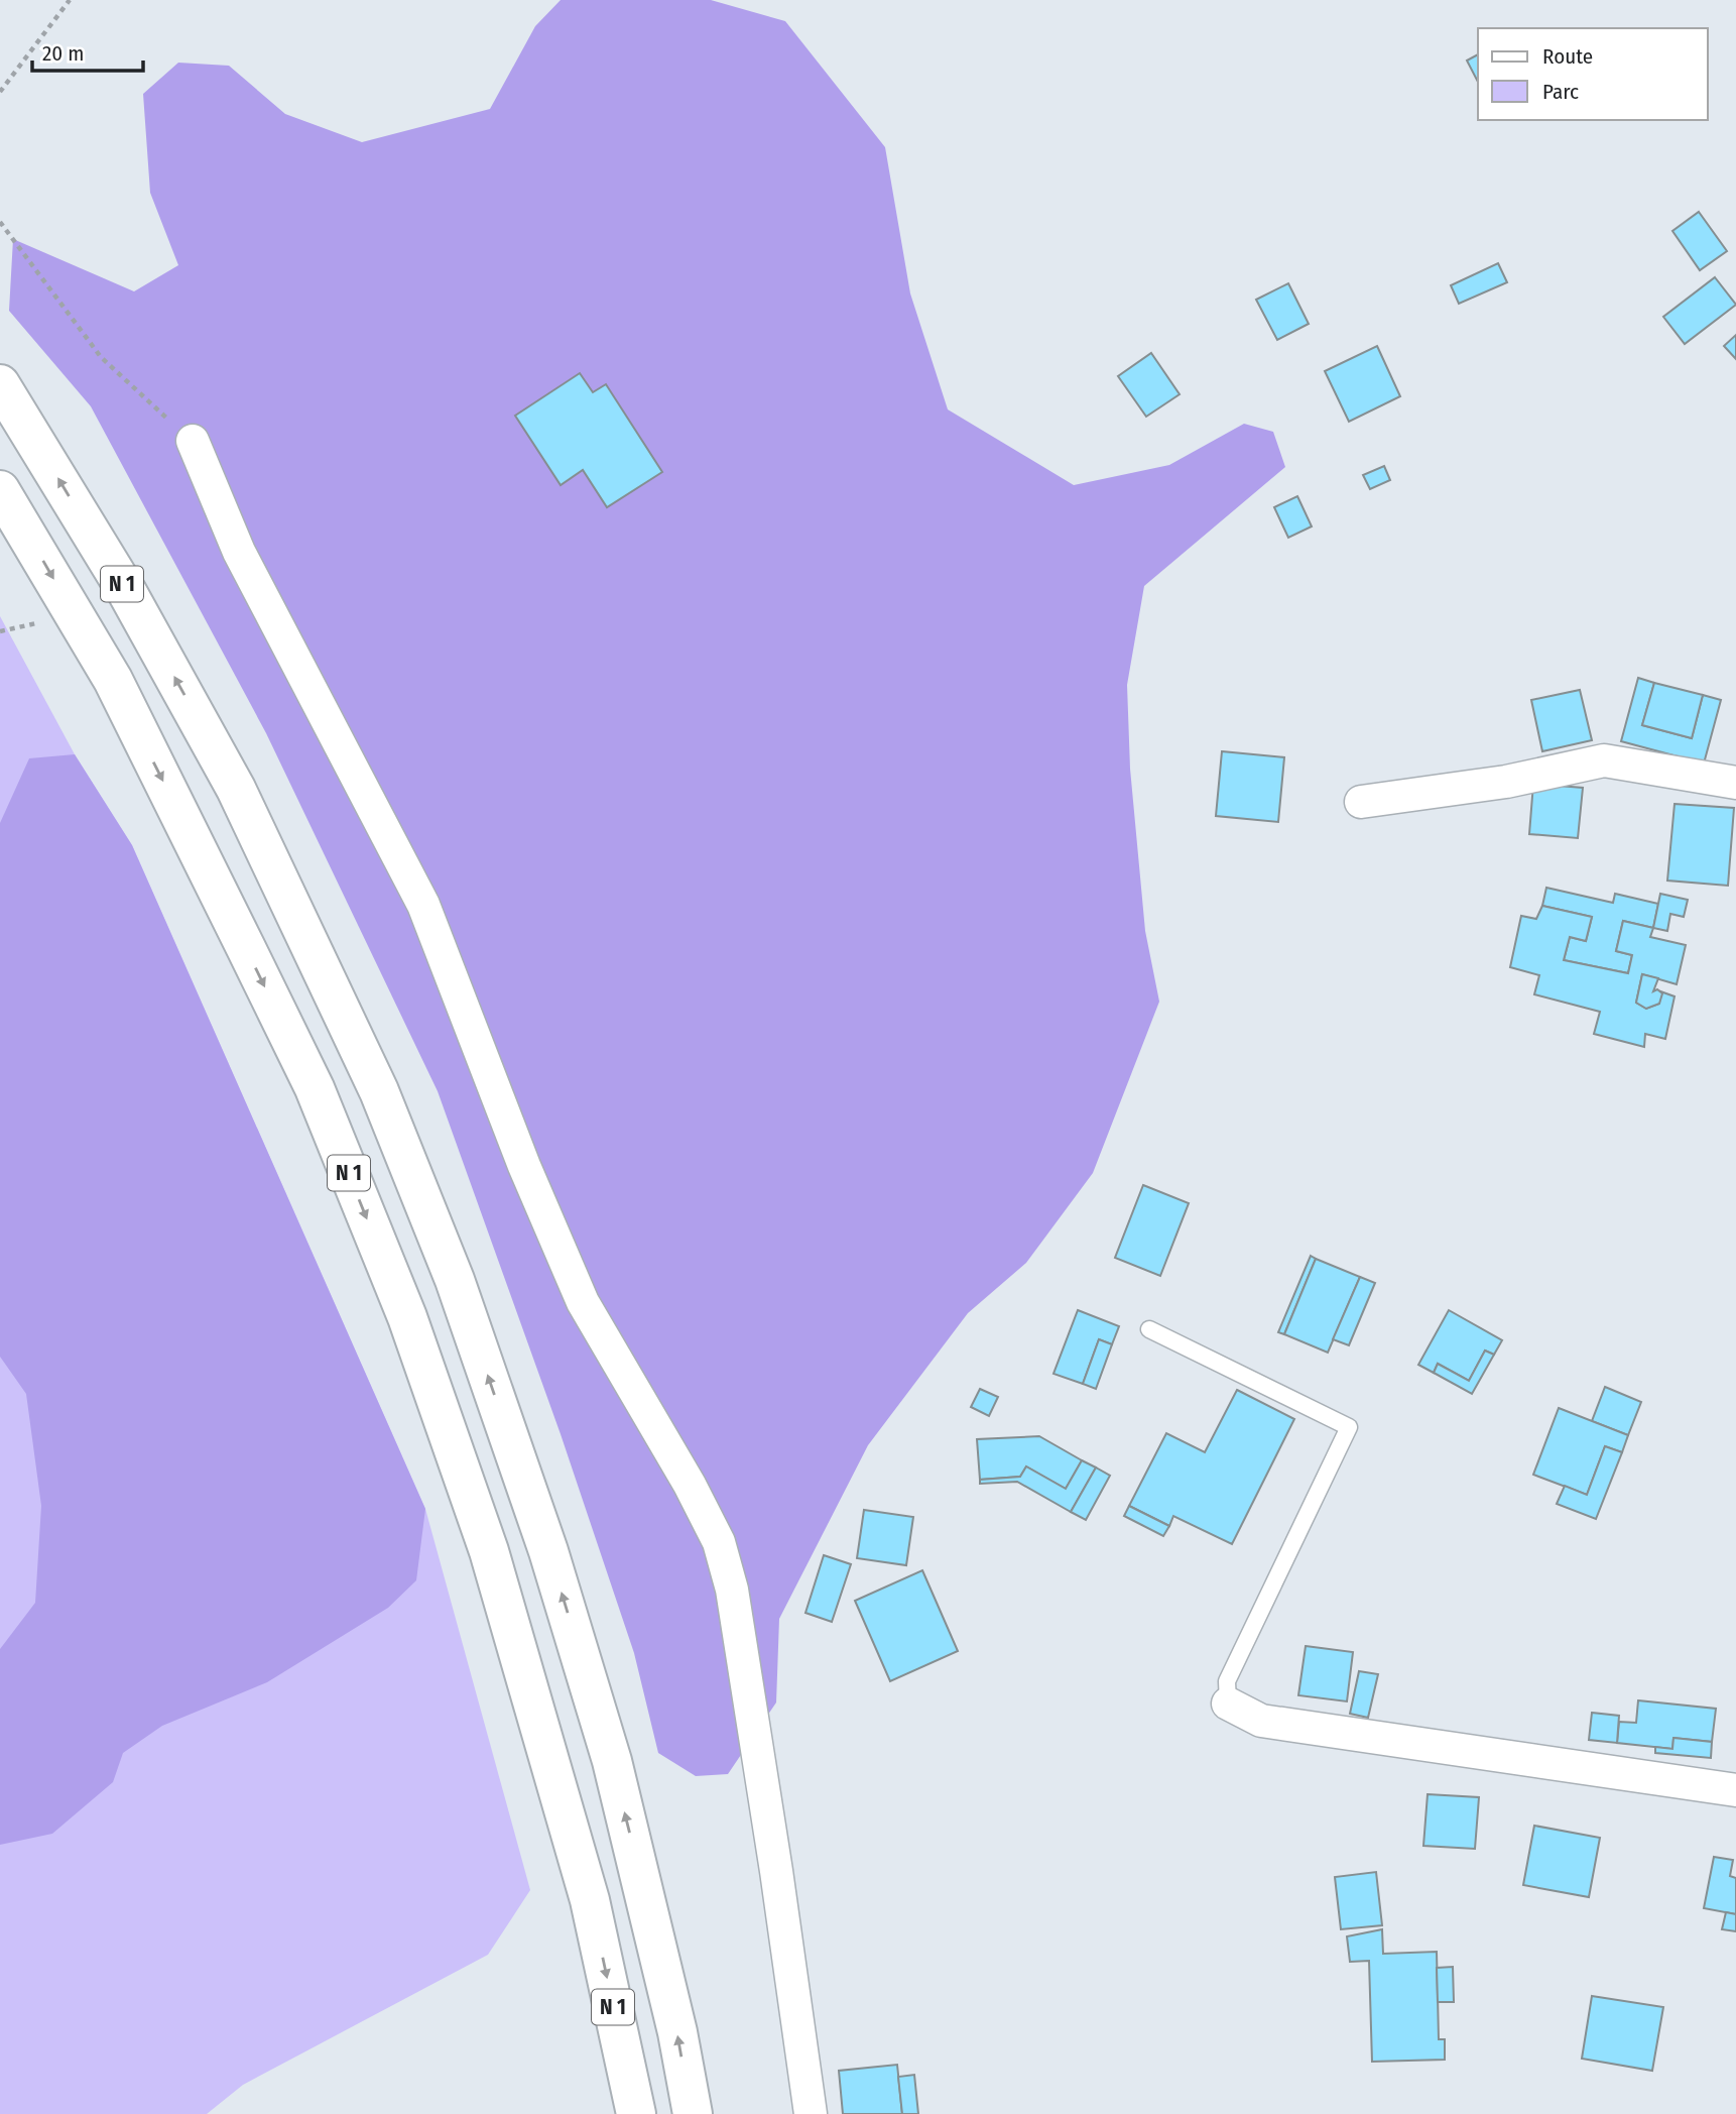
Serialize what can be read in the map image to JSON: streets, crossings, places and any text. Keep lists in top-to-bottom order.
{
  "streets": {
    "highway": ["N 1"]
  },
  "legend": ["Route", "Parc"],
  "scale_bar": "20 m"
}
